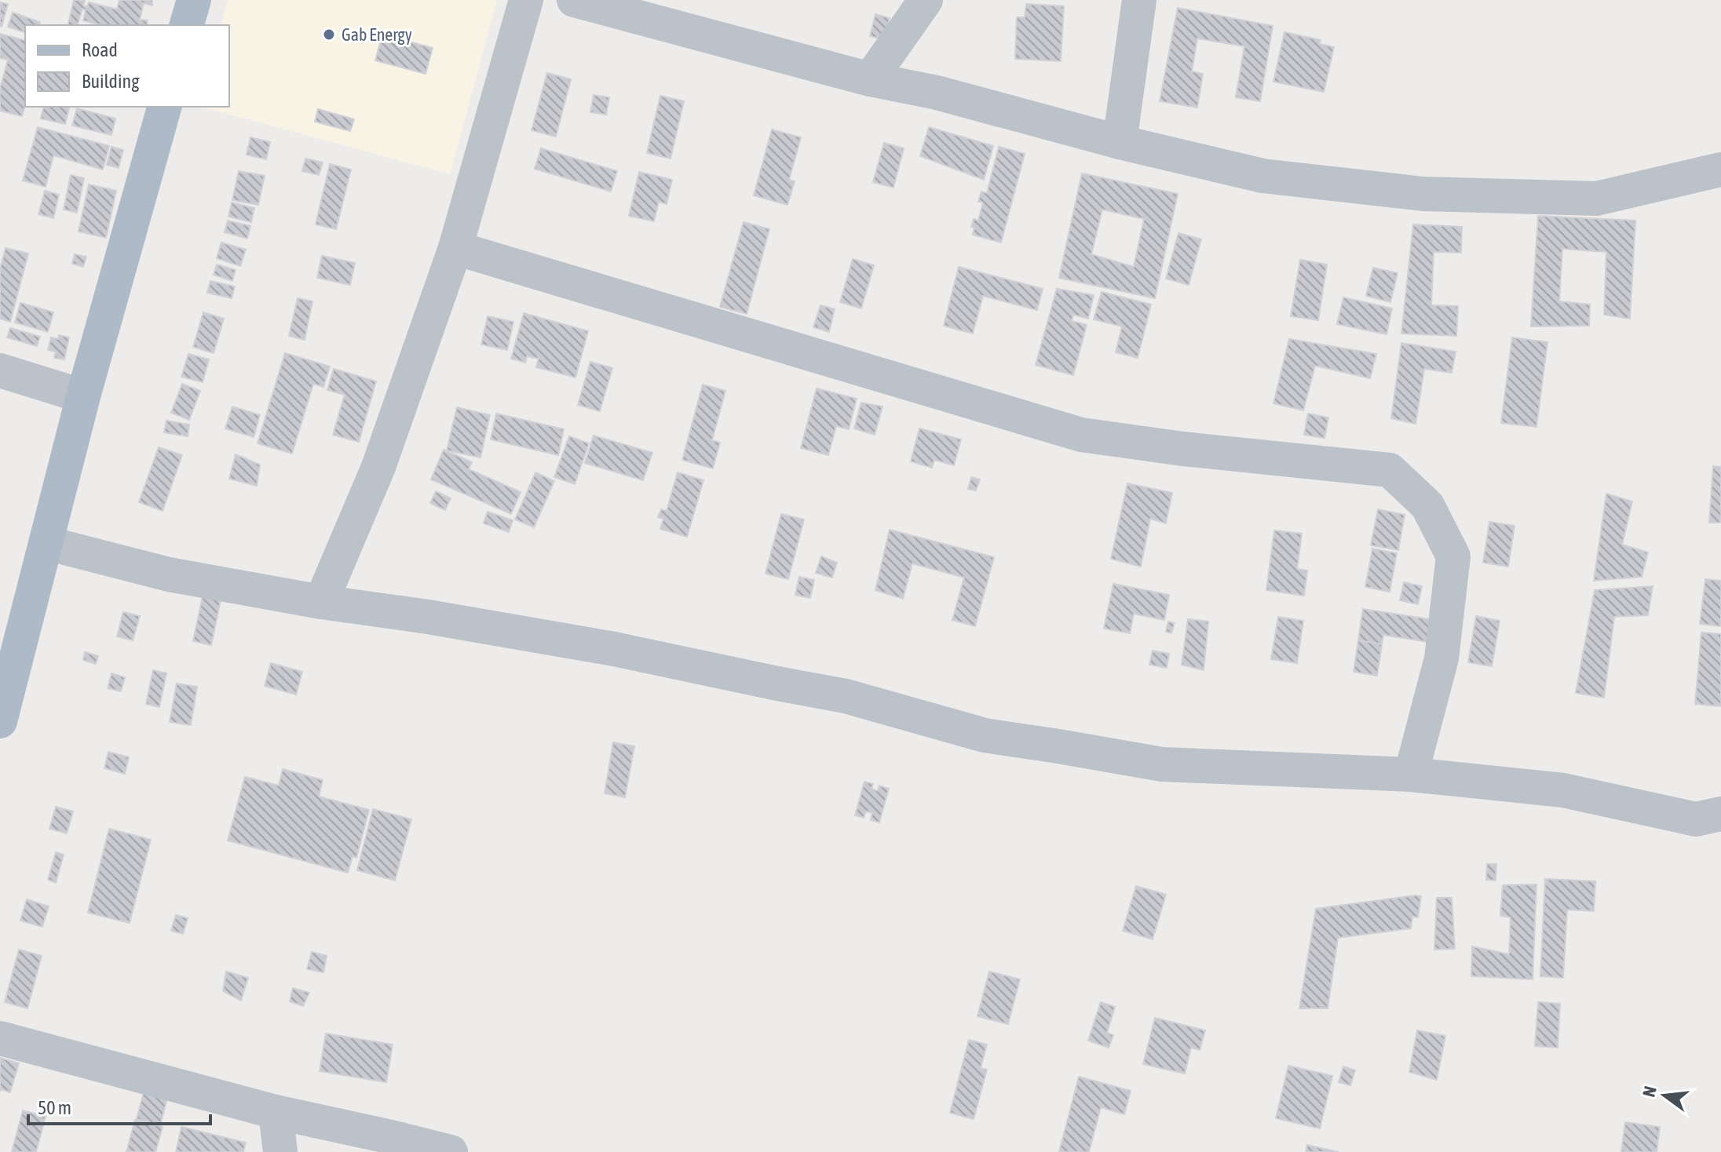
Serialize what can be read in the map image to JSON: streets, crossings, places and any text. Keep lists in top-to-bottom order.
{
  "places": ["Gab Energy"],
  "legend": ["Road", "Building"],
  "scale_bar": "50 m",
  "north": "left"
}
